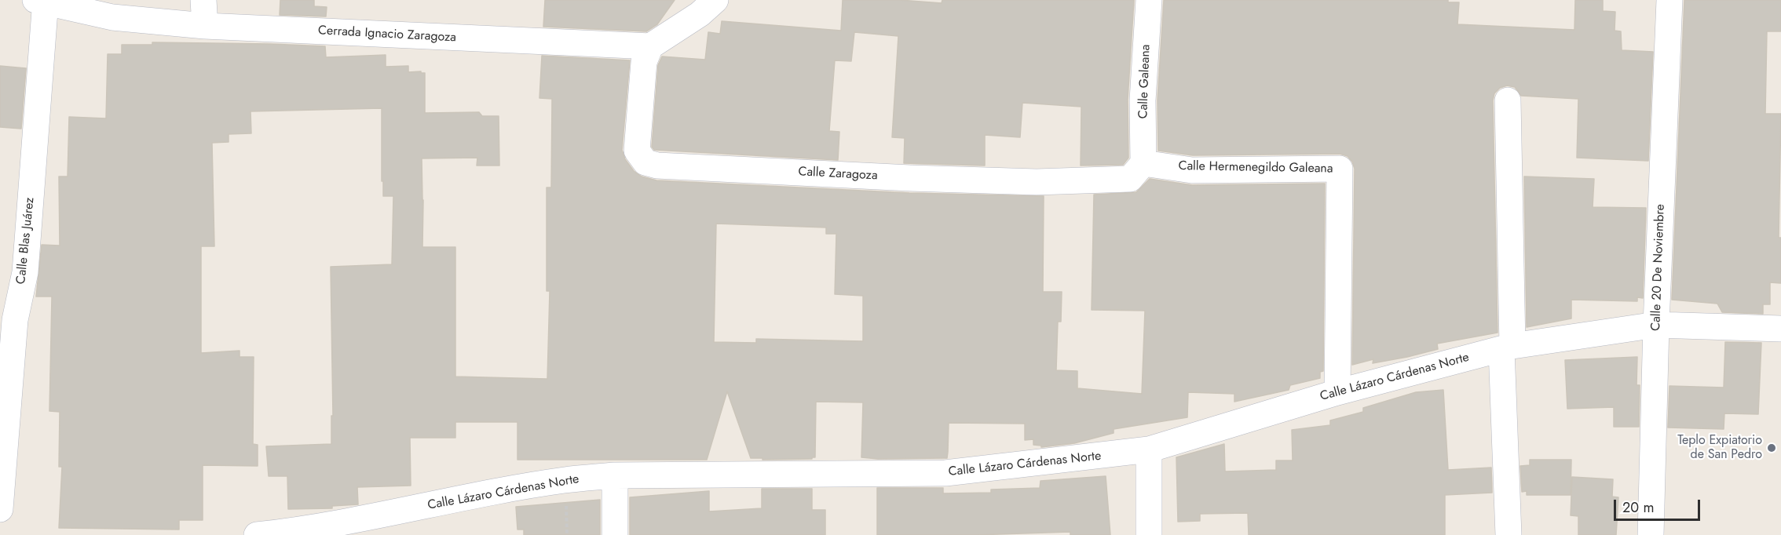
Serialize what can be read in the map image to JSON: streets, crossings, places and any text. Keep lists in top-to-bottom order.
{
  "streets": {
    "street": [
      "Cerrada Ignacio Zaragoza",
      "Calle Galeana",
      "Calle Hermenegildo Galeana",
      "Calle Zaragoza",
      "Calle Blas Juárez",
      "Calle 20 De Noviembre",
      "Calle Lázaro Cárdenas Norte"
    ]
  },
  "crossings": [
    ["Cerrada Ignacio Zaragoza", "Calle Zaragoza"],
    ["Cerrada Ignacio Zaragoza", "Calle Blas Juárez"],
    ["Calle Galeana", "Calle Hermenegildo Galeana"],
    ["Calle Galeana", "Calle Zaragoza"],
    ["Calle Hermenegildo Galeana", "Calle Zaragoza"],
    ["Calle Hermenegildo Galeana", "Calle Lázaro Cárdenas Norte"],
    ["Calle 20 De Noviembre", "Calle Lázaro Cárdenas Norte"]
  ],
  "places": ["Teplo Expiatorio de San Pedro"],
  "scale_bar": "20 m"
}
